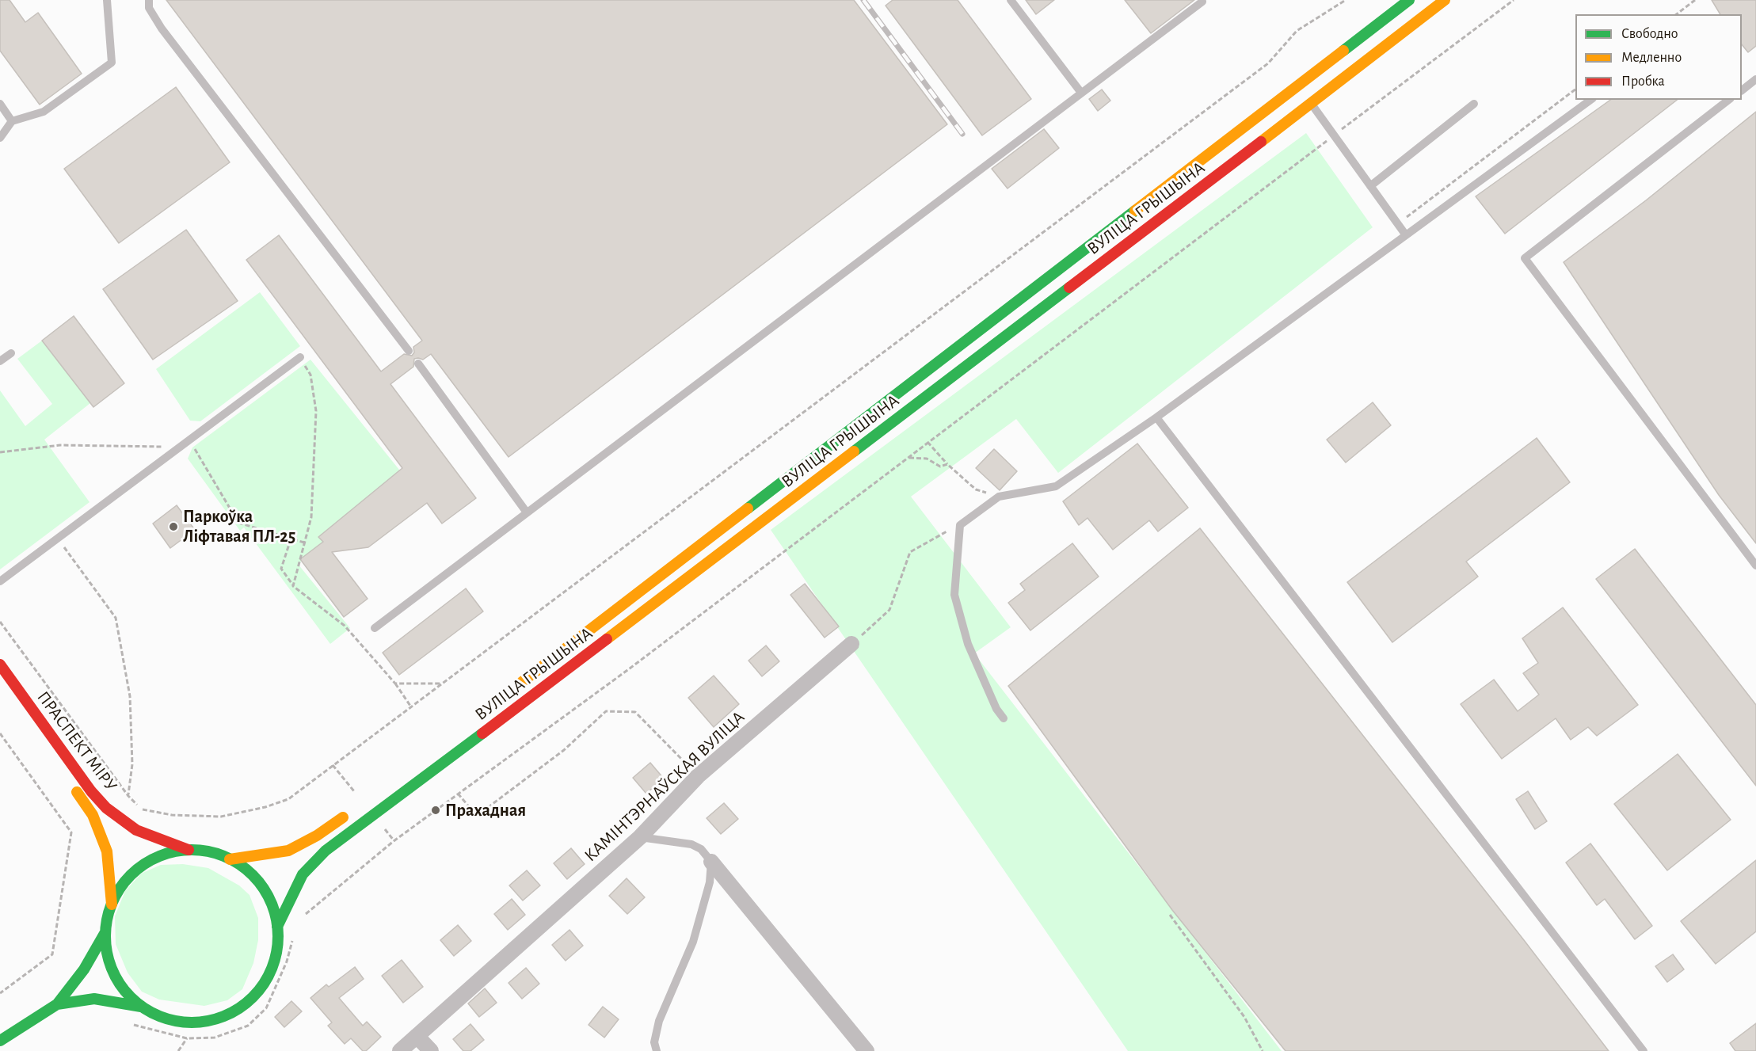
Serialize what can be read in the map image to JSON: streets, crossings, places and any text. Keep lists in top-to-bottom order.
{
  "streets": {
    "main road": ["ВУЛІЦА ГРЫШЫНА", "ПРАСПЕКТ МІРУ"],
    "street": ["КАМІНТЭРНАЎСКАЯ ВУЛІЦА"]
  },
  "places": ["Паркоўка Ліфтавая ПЛ-25", "Прахадная"],
  "legend": ["Свободно", "Медленно", "Пробка"]
}
